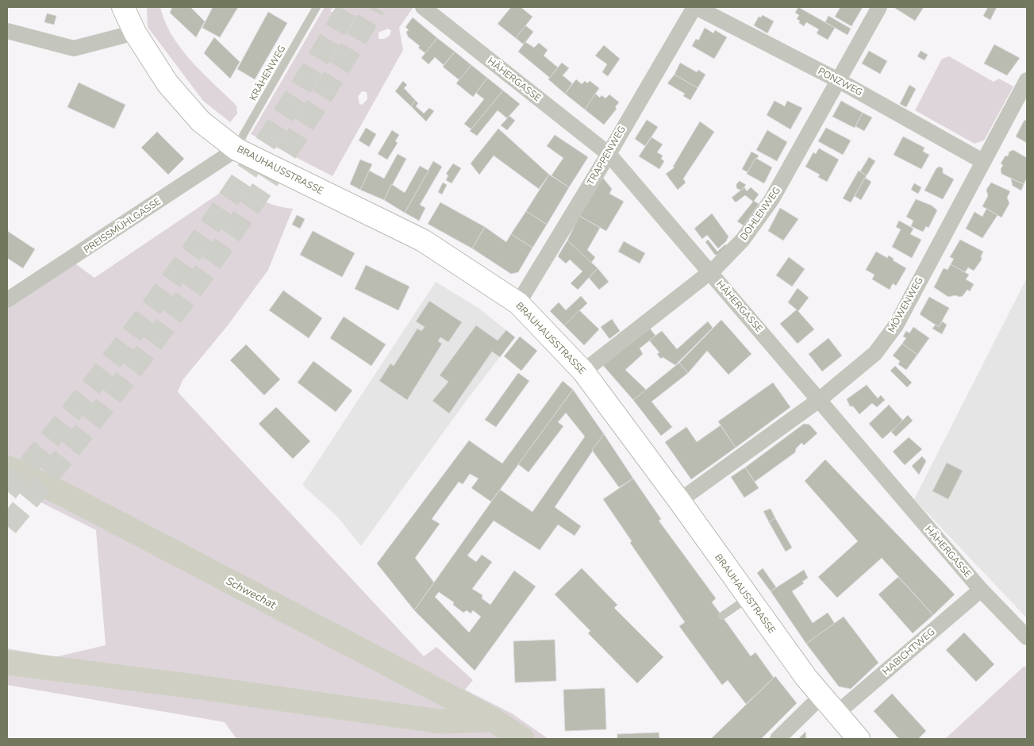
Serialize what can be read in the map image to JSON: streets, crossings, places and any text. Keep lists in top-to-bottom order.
{
  "streets": {
    "main road": ["BRAUHAUSSTRASSE"],
    "street": [
      "HÄHERGASSE",
      "PONZWEG",
      "TRAPPENWEG",
      "DOHLENWEG",
      "PREISSMÜHLGASSE",
      "MÖWENWEG",
      "HABICHTWEG"
    ],
    "lane": ["KRÄHENWEG"]
  },
  "crossings": [
    ["KRÄHENWEG", "BRAUHAUSSTRASSE"],
    ["KRÄHENWEG", "PREISSMÜHLGASSE"],
    ["HÄHERGASSE", "TRAPPENWEG"],
    ["HÄHERGASSE", "DOHLENWEG"],
    ["HÄHERGASSE", "MÖWENWEG"],
    ["HÄHERGASSE", "HABICHTWEG"],
    ["PONZWEG", "TRAPPENWEG"],
    ["PONZWEG", "DOHLENWEG"],
    ["PONZWEG", "MÖWENWEG"],
    ["TRAPPENWEG", "BRAUHAUSSTRASSE"],
    ["BRAUHAUSSTRASSE", "DOHLENWEG"],
    ["BRAUHAUSSTRASSE", "PREISSMÜHLGASSE"],
    ["BRAUHAUSSTRASSE", "MÖWENWEG"],
    ["BRAUHAUSSTRASSE", "HABICHTWEG"]
  ],
  "water": ["Schwechat"]
}
